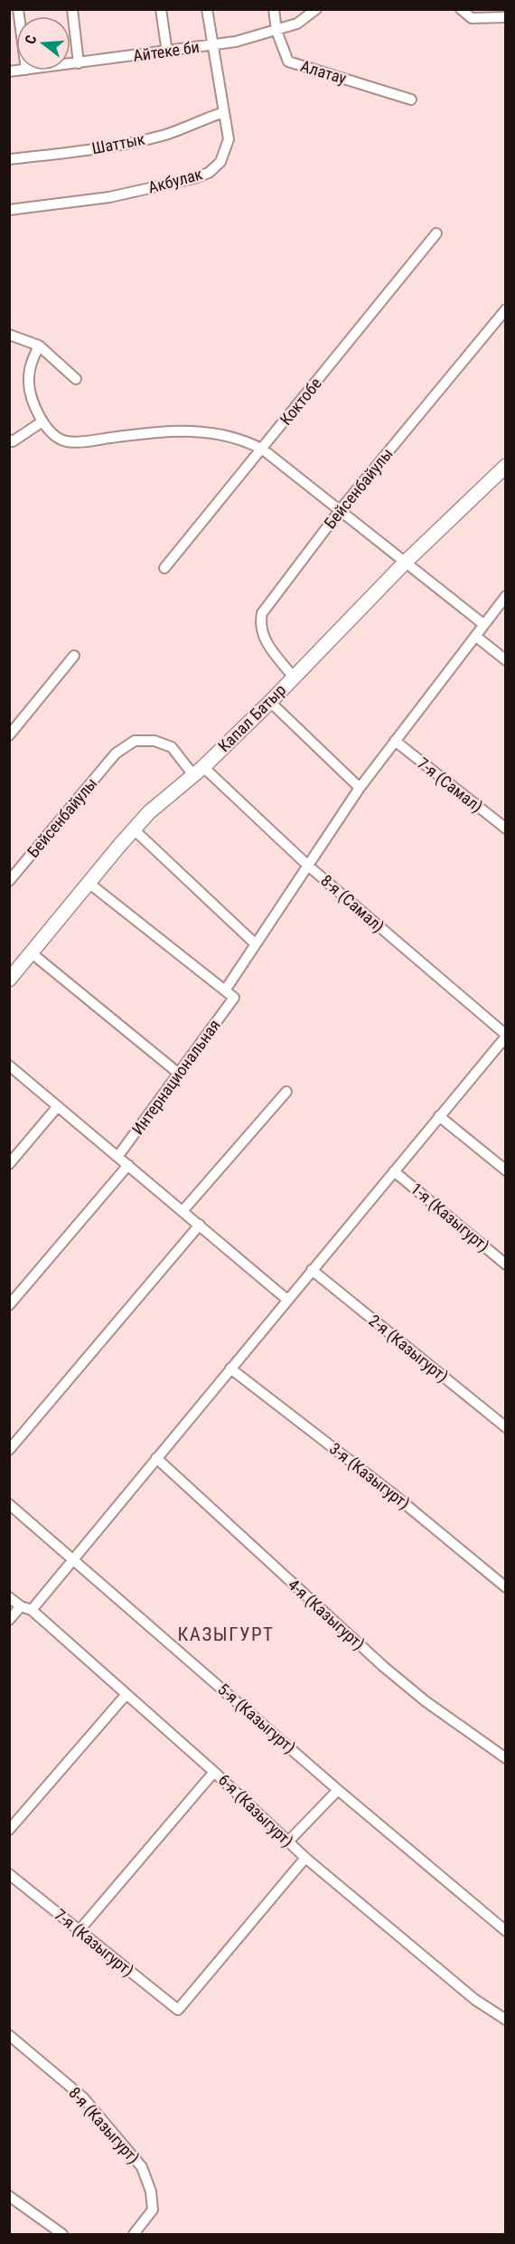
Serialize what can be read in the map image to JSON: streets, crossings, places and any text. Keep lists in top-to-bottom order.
{
  "streets": {
    "main road": ["Капал Батыр"],
    "street": [
      "Айтеке би",
      "Алатау",
      "Шаттык",
      "Акбулак",
      "Коктобе",
      "Бейсенбайулы",
      "7-я (Самал)",
      "8-я (Самал)",
      "Интернациональная",
      "1-я (Казыгурт)",
      "2-я (Казыгурт)",
      "3-я (Казыгурт)",
      "4-я (Казыгурт)",
      "5-я (Казыгурт)",
      "6-я (Казыгурт)",
      "7-я (Казыгурт)",
      "8-я (Казыгурт)"
    ]
  },
  "crossings": [
    ["Айтеке би", "Алатау"],
    ["Айтеке би", "Акбулак"],
    ["Шаттык", "Акбулак"],
    ["Бейсенбайулы", "Капал Батыр"],
    ["Бейсенбайулы", "8-я (Самал)"],
    ["Капал Батыр", "8-я (Самал)"],
    ["6-я (Казыгурт)", "7-я (Казыгурт)"]
  ],
  "districts": ["КАЗЫГУРТ"],
  "north": "left"
}
